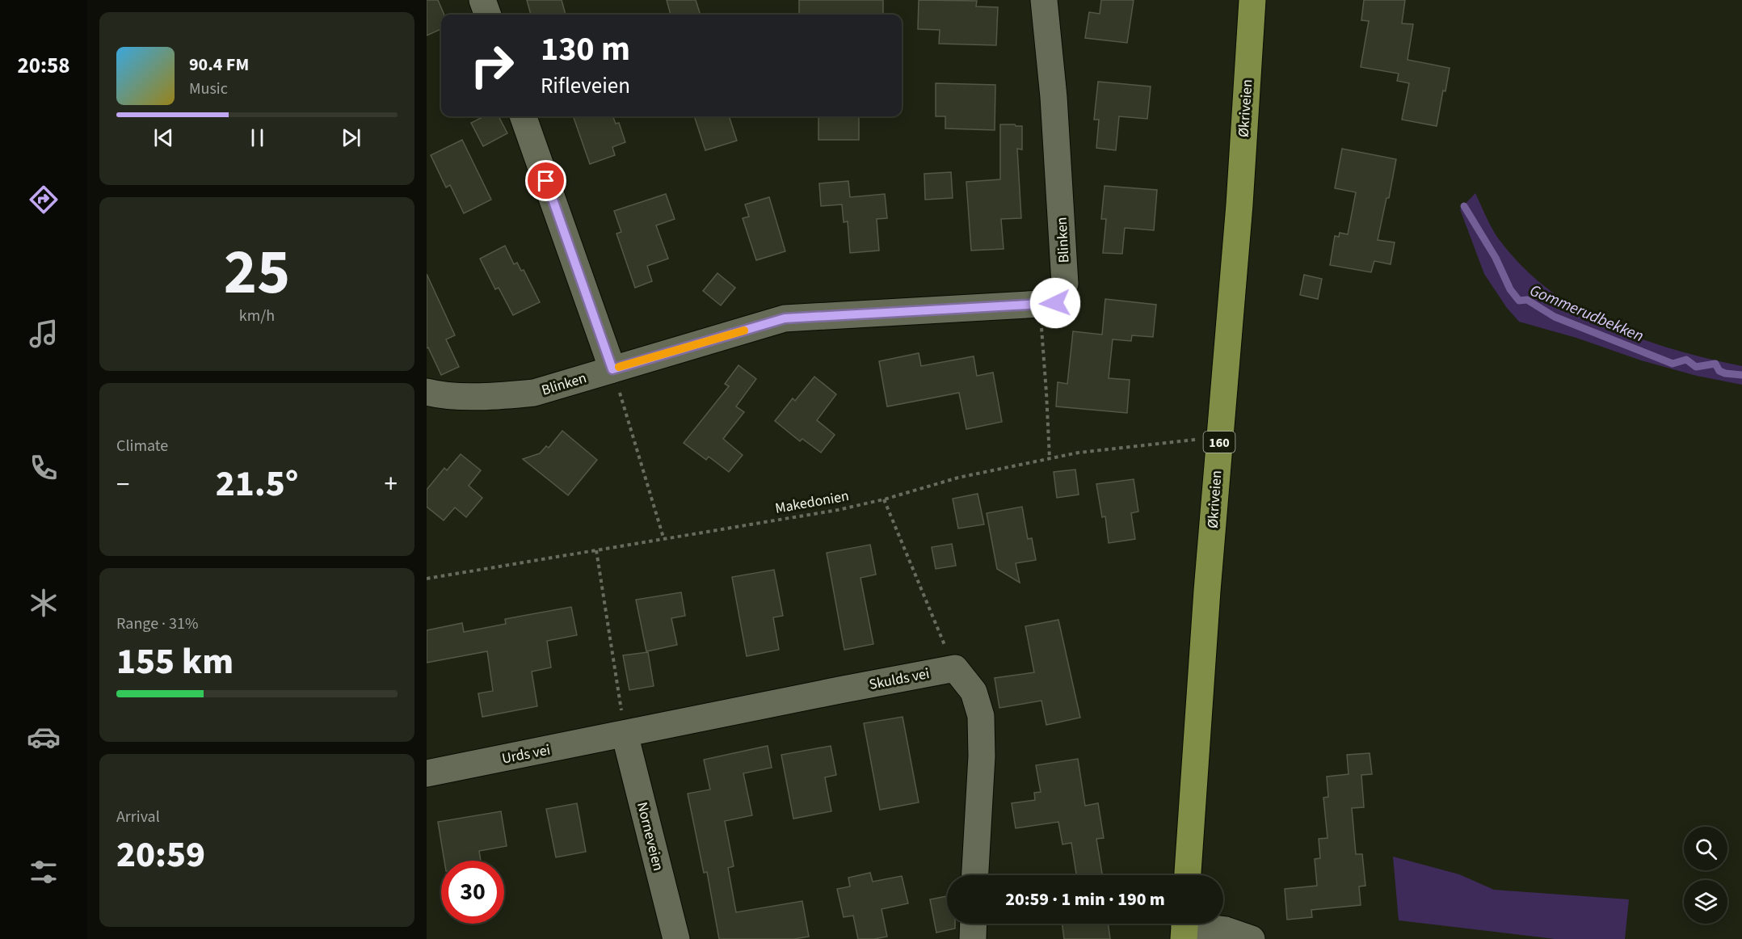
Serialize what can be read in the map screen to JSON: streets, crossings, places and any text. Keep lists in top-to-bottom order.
{
  "streets": {
    "main road": ["Økriveien", "160"],
    "street": [
      "Blinken",
      "Skulds vei",
      "Urds vei",
      "Norneveien"
    ],
    "path": ["Makedonien"]
  },
  "crossings": [
    ["Skulds vei", "Urds vei"],
    ["Skulds vei", "Norneveien"],
    ["Urds vei", "Norneveien"]
  ],
  "water": ["Gommerudbekken"],
  "page": {
    "tabs": "20:58",
    "turn": ["130 m", "Rifleveien"],
    "song": ["90.4 FM", "Music"],
    "tile": [
      ["25", "km/h"],
      "Climate",
      ["Range · 31%", "155 km"],
      ["Arrival", "20:59"]
    ],
    "heat": ["−", "21.5°", "+"],
    "limit": "30",
    "trip": "20:59 · 1 min · 190 m"
  }
}
